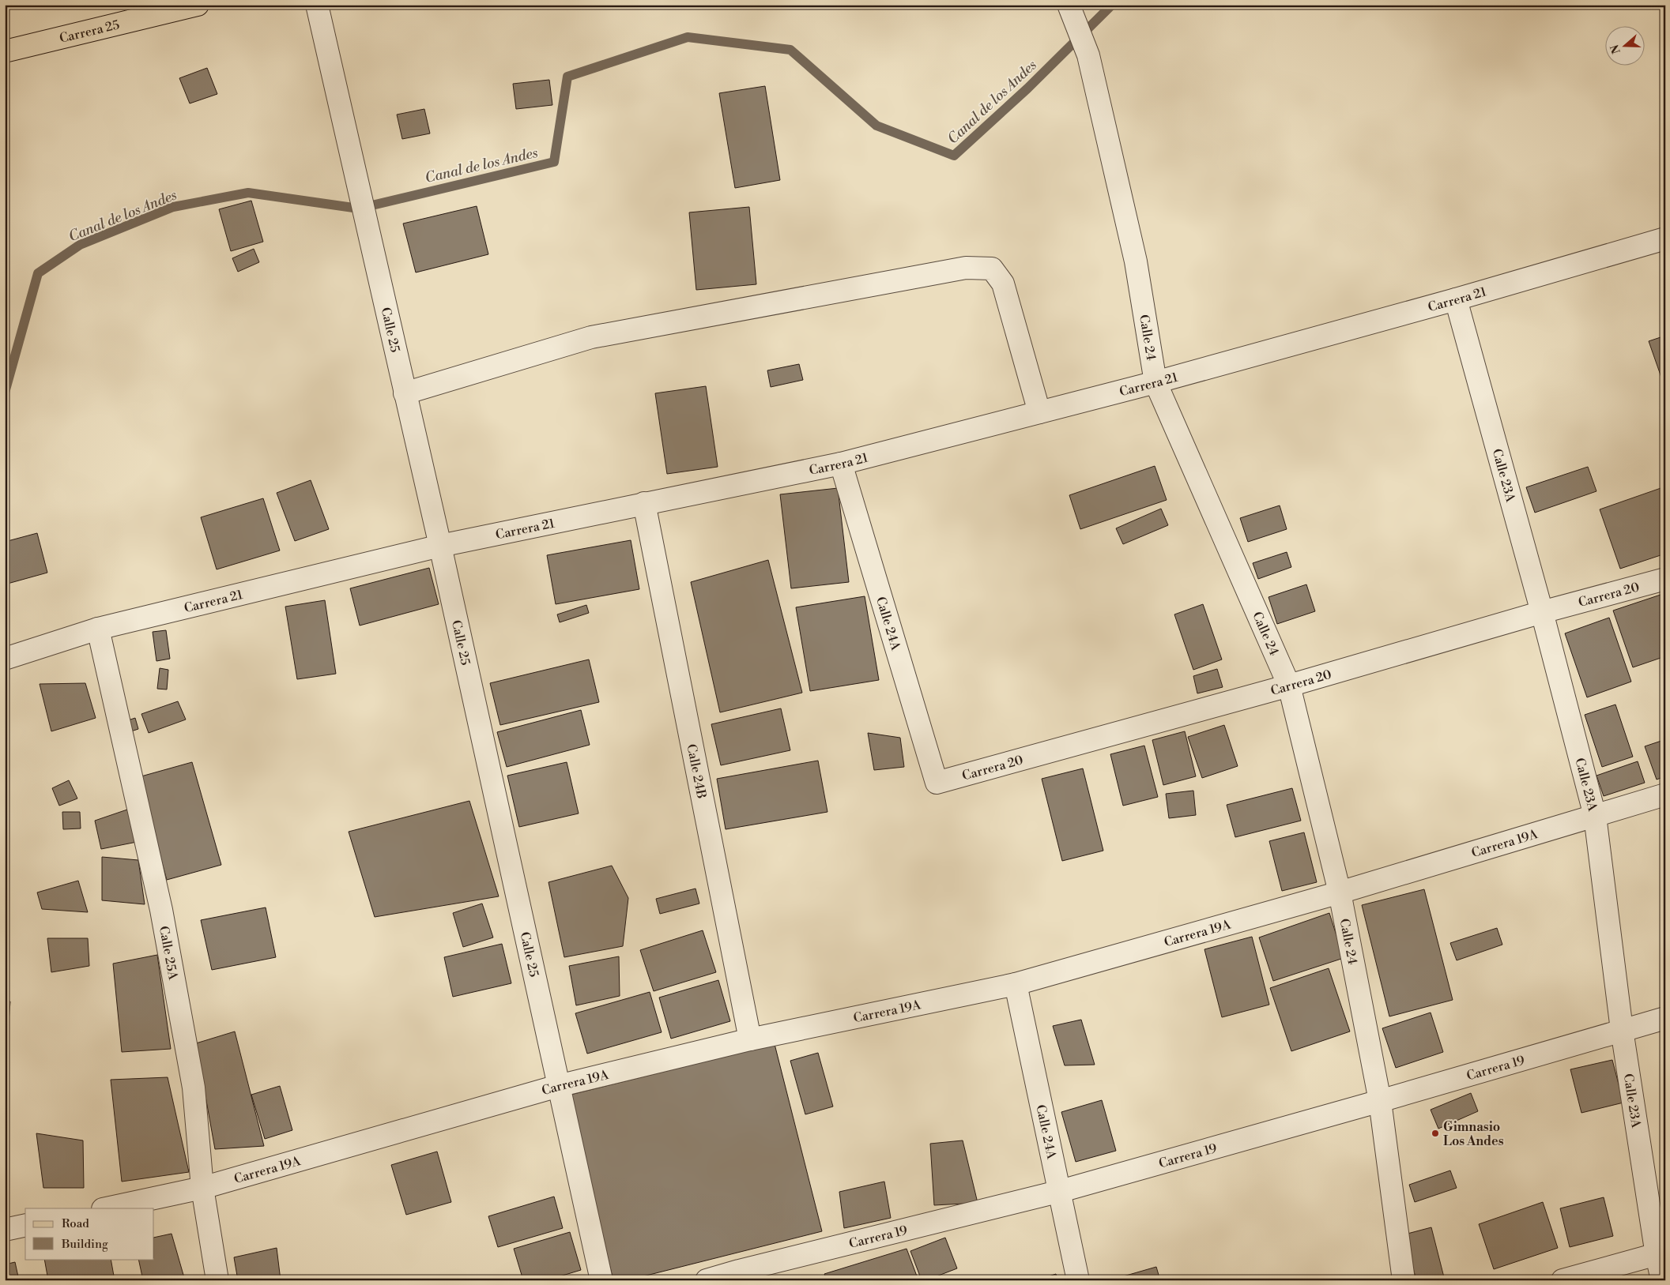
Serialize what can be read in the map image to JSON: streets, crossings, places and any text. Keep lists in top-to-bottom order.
{
  "streets": {
    "main road": ["Carrera 25"],
    "street": [
      "Carrera 21",
      "Calle 25",
      "Calle 24",
      "Calle 23A",
      "Carrera 20",
      "Calle 24A",
      "Calle 24B",
      "Carrera 19A",
      "Calle 25A",
      "Carrera 19"
    ]
  },
  "crossings": [
    ["Carrera 21", "Calle 25"],
    ["Carrera 21", "Calle 24"],
    ["Carrera 21", "Calle 23A"],
    ["Carrera 21", "Calle 24A"],
    ["Carrera 21", "Calle 24B"],
    ["Carrera 21", "Calle 25A"],
    ["Calle 25", "Carrera 19A"],
    ["Calle 24", "Carrera 20"],
    ["Calle 24", "Carrera 19A"],
    ["Calle 24", "Carrera 19"],
    ["Calle 23A", "Carrera 20"],
    ["Calle 23A", "Carrera 19A"],
    ["Calle 23A", "Carrera 19"],
    ["Carrera 20", "Calle 24A"],
    ["Calle 24A", "Carrera 19A"],
    ["Calle 24A", "Carrera 19"],
    ["Calle 24B", "Carrera 19A"],
    ["Carrera 19A", "Calle 25A"]
  ],
  "water": ["Canal de los Andes"],
  "places": ["Gimnasio Los Andes"],
  "legend": ["Road", "Building"],
  "north": "left"
}
